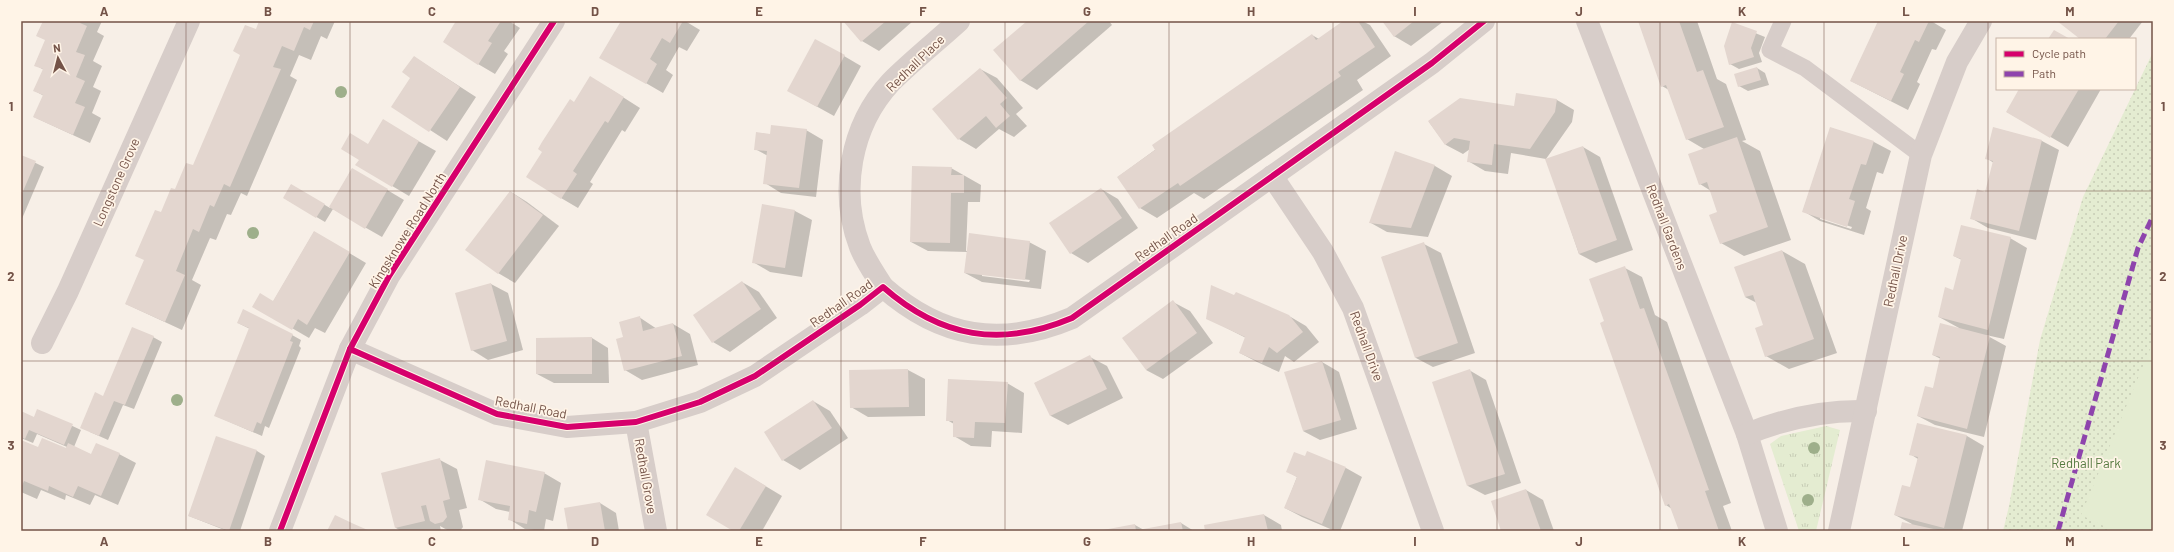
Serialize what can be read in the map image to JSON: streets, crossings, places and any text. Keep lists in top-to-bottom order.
{
  "streets": {
    "street": [
      "Redhall Place",
      "Longstone Grove",
      "Redhall Gardens",
      "Kingsknowe Road North",
      "Redhall Road",
      "Redhall Drive",
      "Redhall Grove"
    ]
  },
  "crossings": [
    ["Redhall Place", "Redhall Road"],
    ["Kingsknowe Road North", "Redhall Road"],
    ["Redhall Road", "Redhall Drive"],
    ["Redhall Road", "Redhall Grove"]
  ],
  "parks": ["Redhall Park"],
  "legend": ["Cycle path", "Path"],
  "north": "top",
  "grid": {
    "columns": [
      "A",
      "B",
      "C",
      "D",
      "E",
      "F",
      "G",
      "H",
      "I",
      "J",
      "K",
      "L",
      "M"
    ],
    "rows": ["1", "2", "3"]
  }
}
